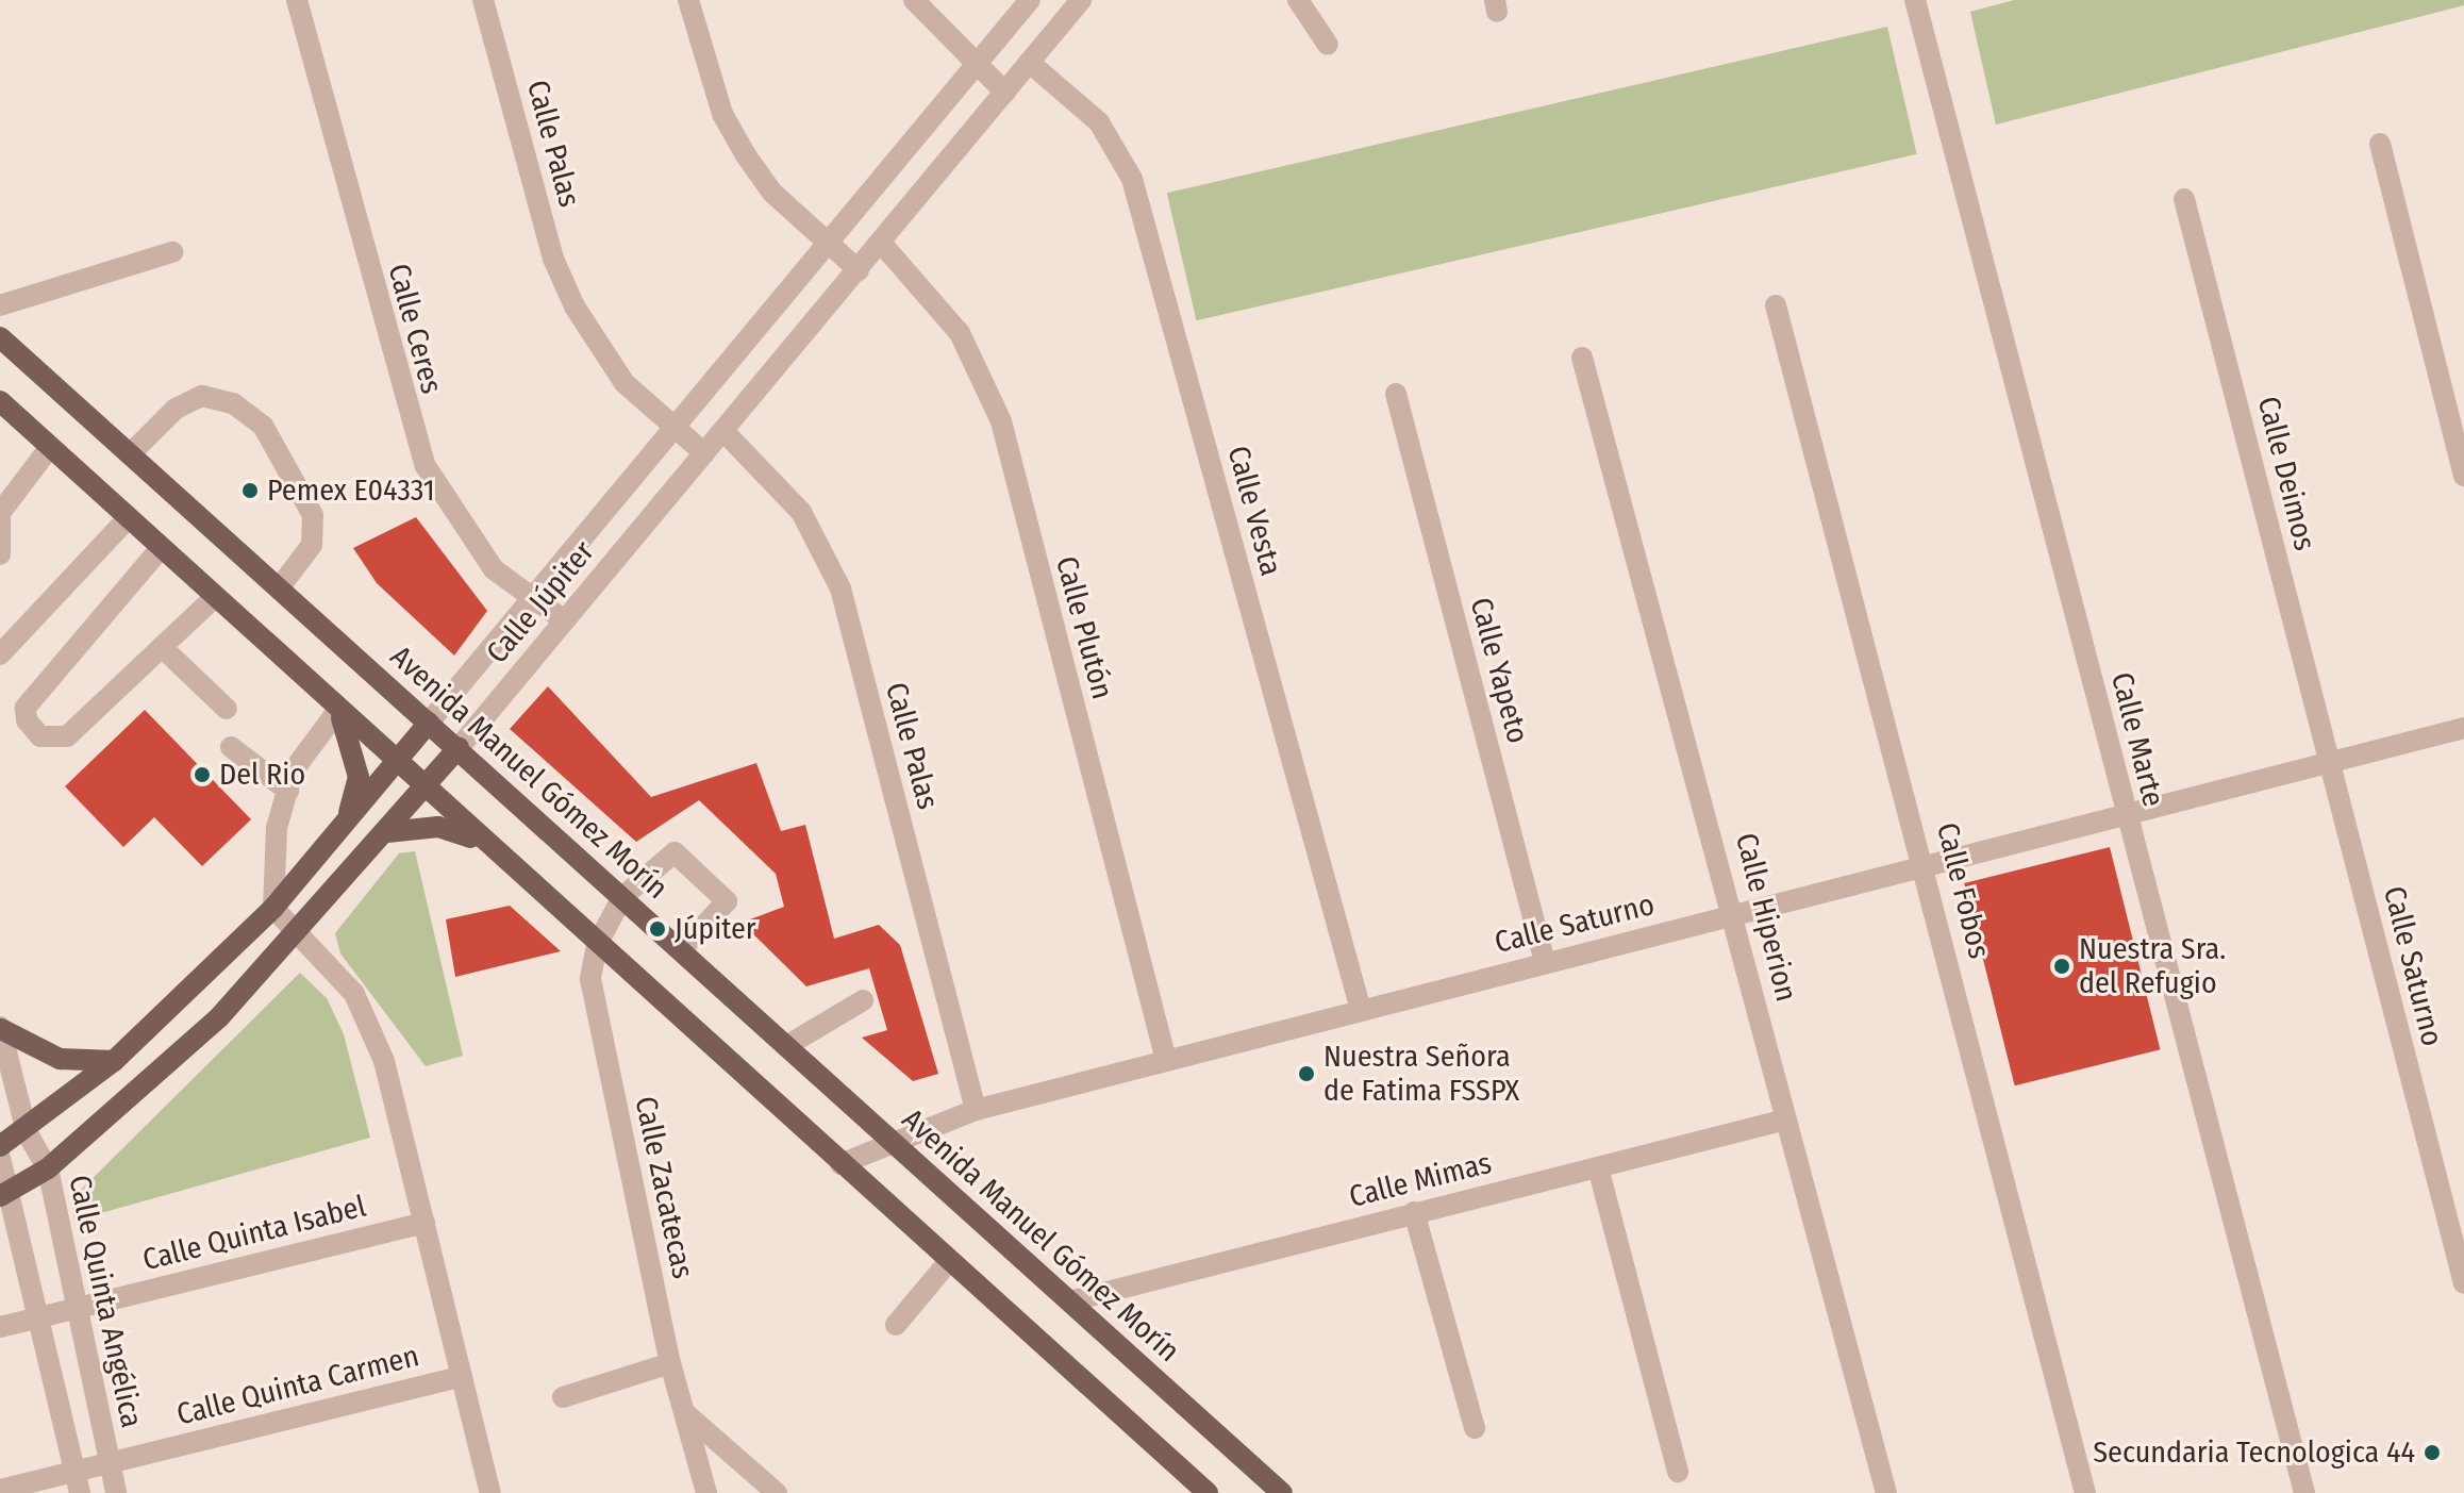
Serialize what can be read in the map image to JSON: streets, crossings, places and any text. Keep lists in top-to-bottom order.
{
  "streets": {
    "main road": ["Calle Júpiter", "Avenida Manuel Gómez Morín"],
    "street": [
      "Calle Palas",
      "Calle Ceres",
      "Calle Deimos",
      "Calle Vesta",
      "Calle Plutón",
      "Calle Yapeto",
      "Calle Marte",
      "Calle Fobos",
      "Calle Hiperion",
      "Calle Saturno",
      "Calle Mimas",
      "Calle Zacatecas",
      "Calle Quinta Isabel",
      "Calle Quinta Angélica",
      "Calle Quinta Carmen"
    ]
  },
  "crossings": [
    ["Calle Palas", "Calle Júpiter"],
    ["Calle Palas", "Calle Saturno"],
    ["Calle Ceres", "Calle Júpiter"],
    ["Calle Deimos", "Calle Saturno"],
    ["Calle Vesta", "Calle Júpiter"],
    ["Calle Vesta", "Calle Saturno"],
    ["Calle Júpiter", "Calle Plutón"],
    ["Calle Júpiter", "Avenida Manuel Gómez Morín"],
    ["Calle Júpiter", "Calle Quinta Angélica"],
    ["Calle Plutón", "Calle Saturno"],
    ["Calle Yapeto", "Calle Saturno"],
    ["Calle Marte", "Calle Saturno"],
    ["Avenida Manuel Gómez Morín", "Calle Saturno"],
    ["Avenida Manuel Gómez Morín", "Calle Mimas"],
    ["Avenida Manuel Gómez Morín", "Calle Zacatecas"],
    ["Calle Fobos", "Calle Saturno"],
    ["Calle Hiperion", "Calle Saturno"],
    ["Calle Hiperion", "Calle Mimas"],
    ["Calle Quinta Isabel", "Calle Quinta Angélica"],
    ["Calle Quinta Angélica", "Calle Quinta Carmen"]
  ],
  "places": [
    "Pemex E04331",
    "Del Rio",
    "Júpiter",
    "Nuestra Sra. del Refugio",
    "Nuestra Señora de Fatima FSSPX",
    "Secundaria Tecnologica 44"
  ]
}
